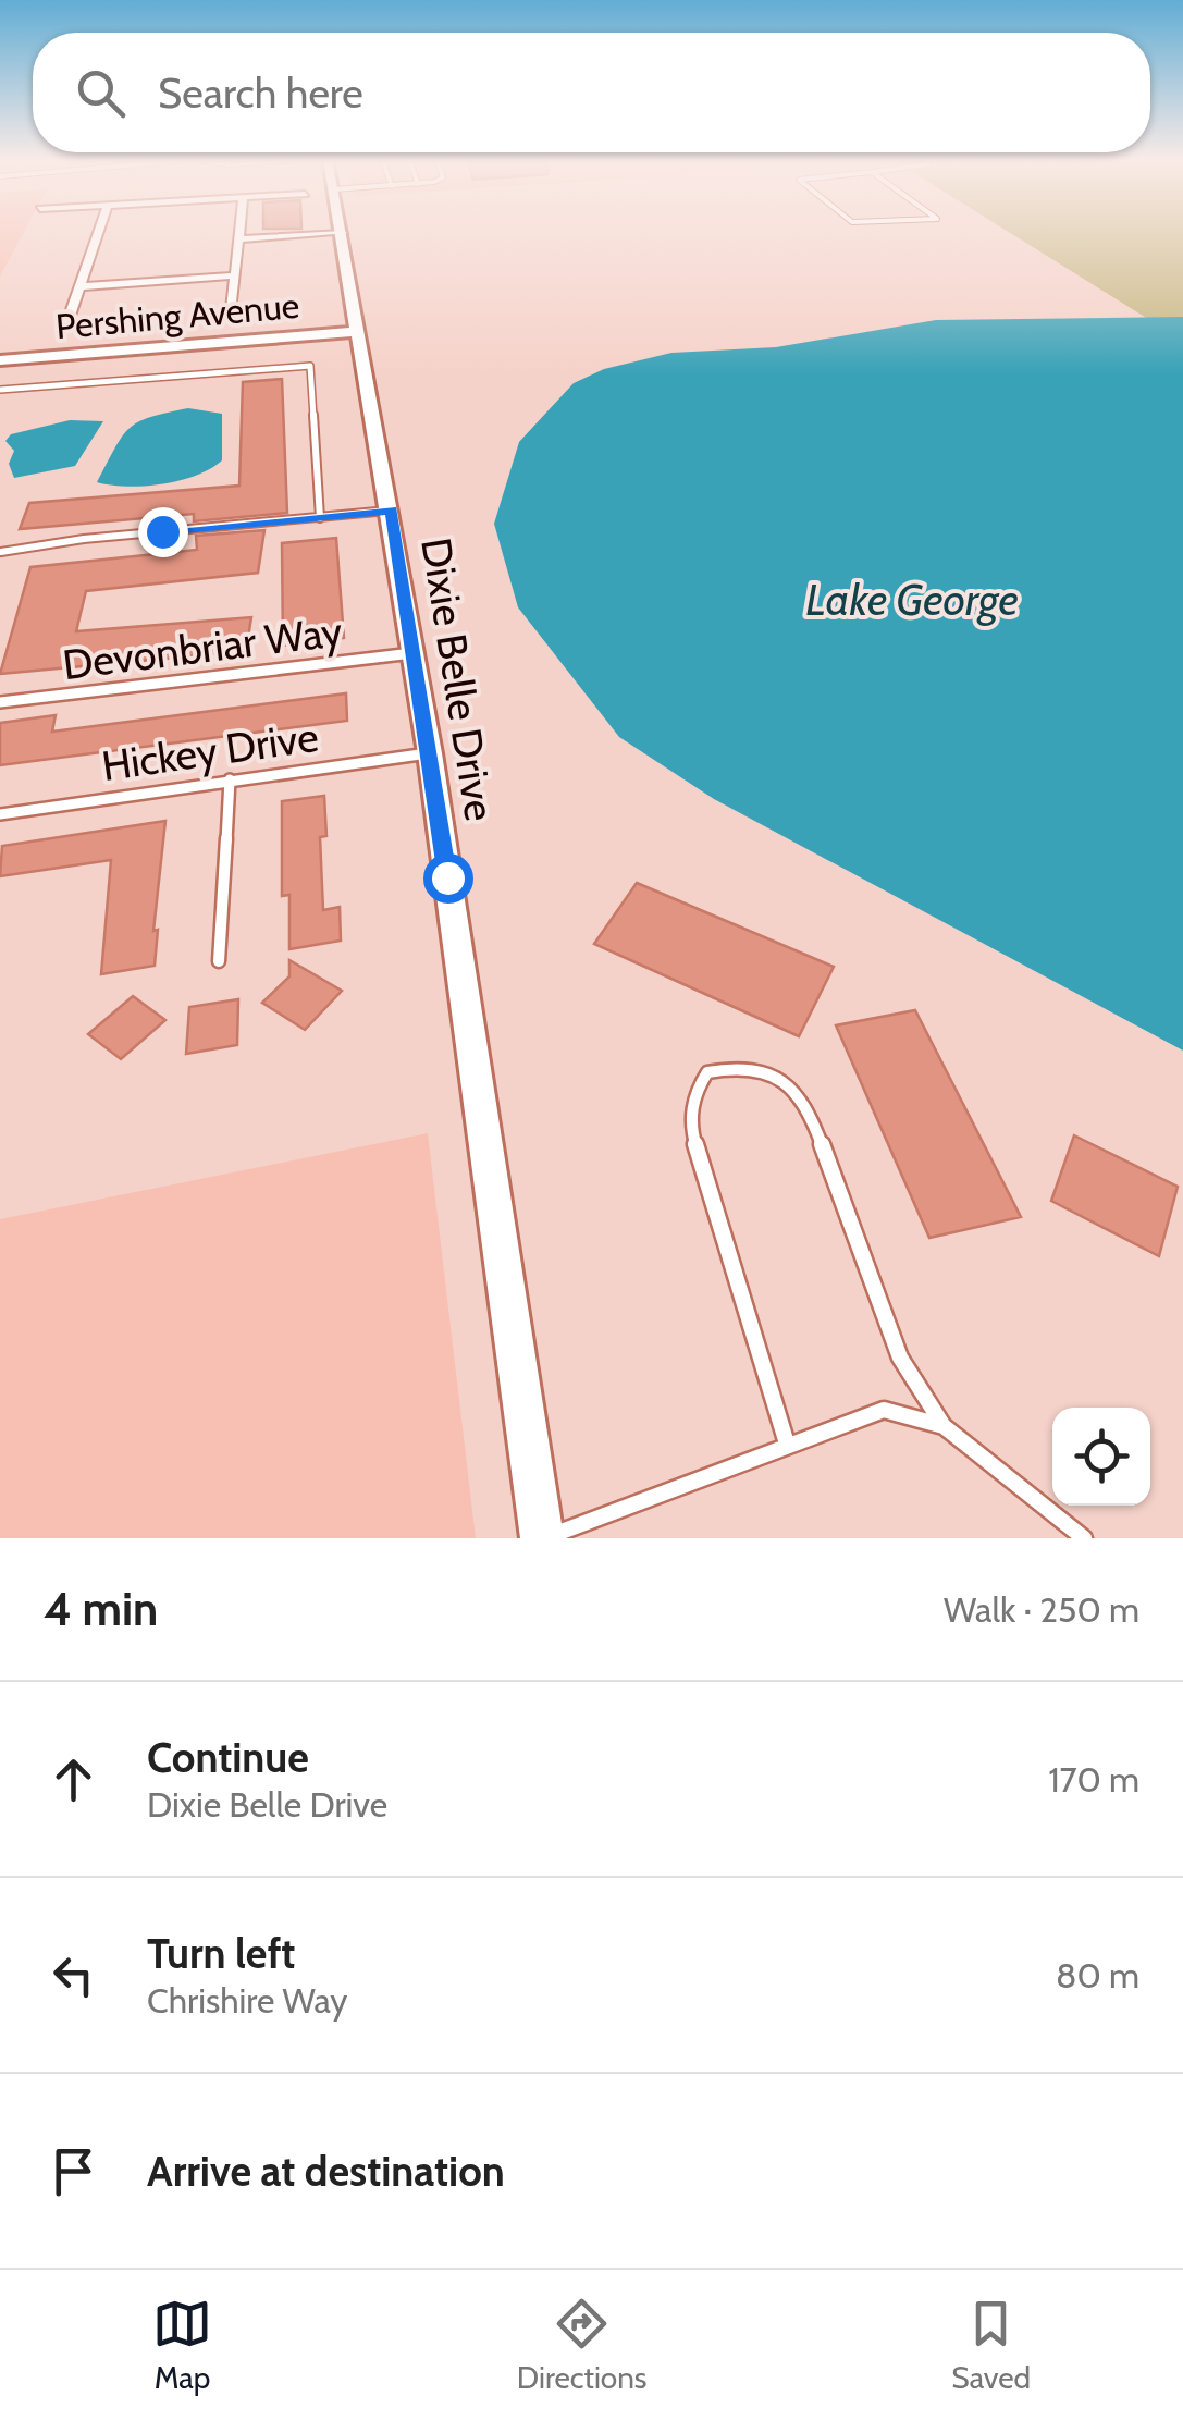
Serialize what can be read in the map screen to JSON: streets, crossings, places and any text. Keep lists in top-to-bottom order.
{
  "streets": {
    "street": ["Pershing Avenue", "Dixie Belle Drive"],
    "lane": ["Devonbriar Way", "Hickey Drive"]
  },
  "crossings": [
    ["Pershing Avenue", "Dixie Belle Drive"],
    ["Devonbriar Way", "Dixie Belle Drive"],
    ["Dixie Belle Drive", "Hickey Drive"]
  ],
  "water": ["Lake George"],
  "page": {
    "search": "Search here",
    "heading": ["4 min", "Walk · 250 m"],
    "list": [
      ["Continue", "Dixie Belle Drive", "170 m"],
      ["Turn left", "Chrishire Way", "80 m"],
      "Arrive at destination"
    ],
    "nav": ["Map", "Directions", "Saved"]
  }
}
